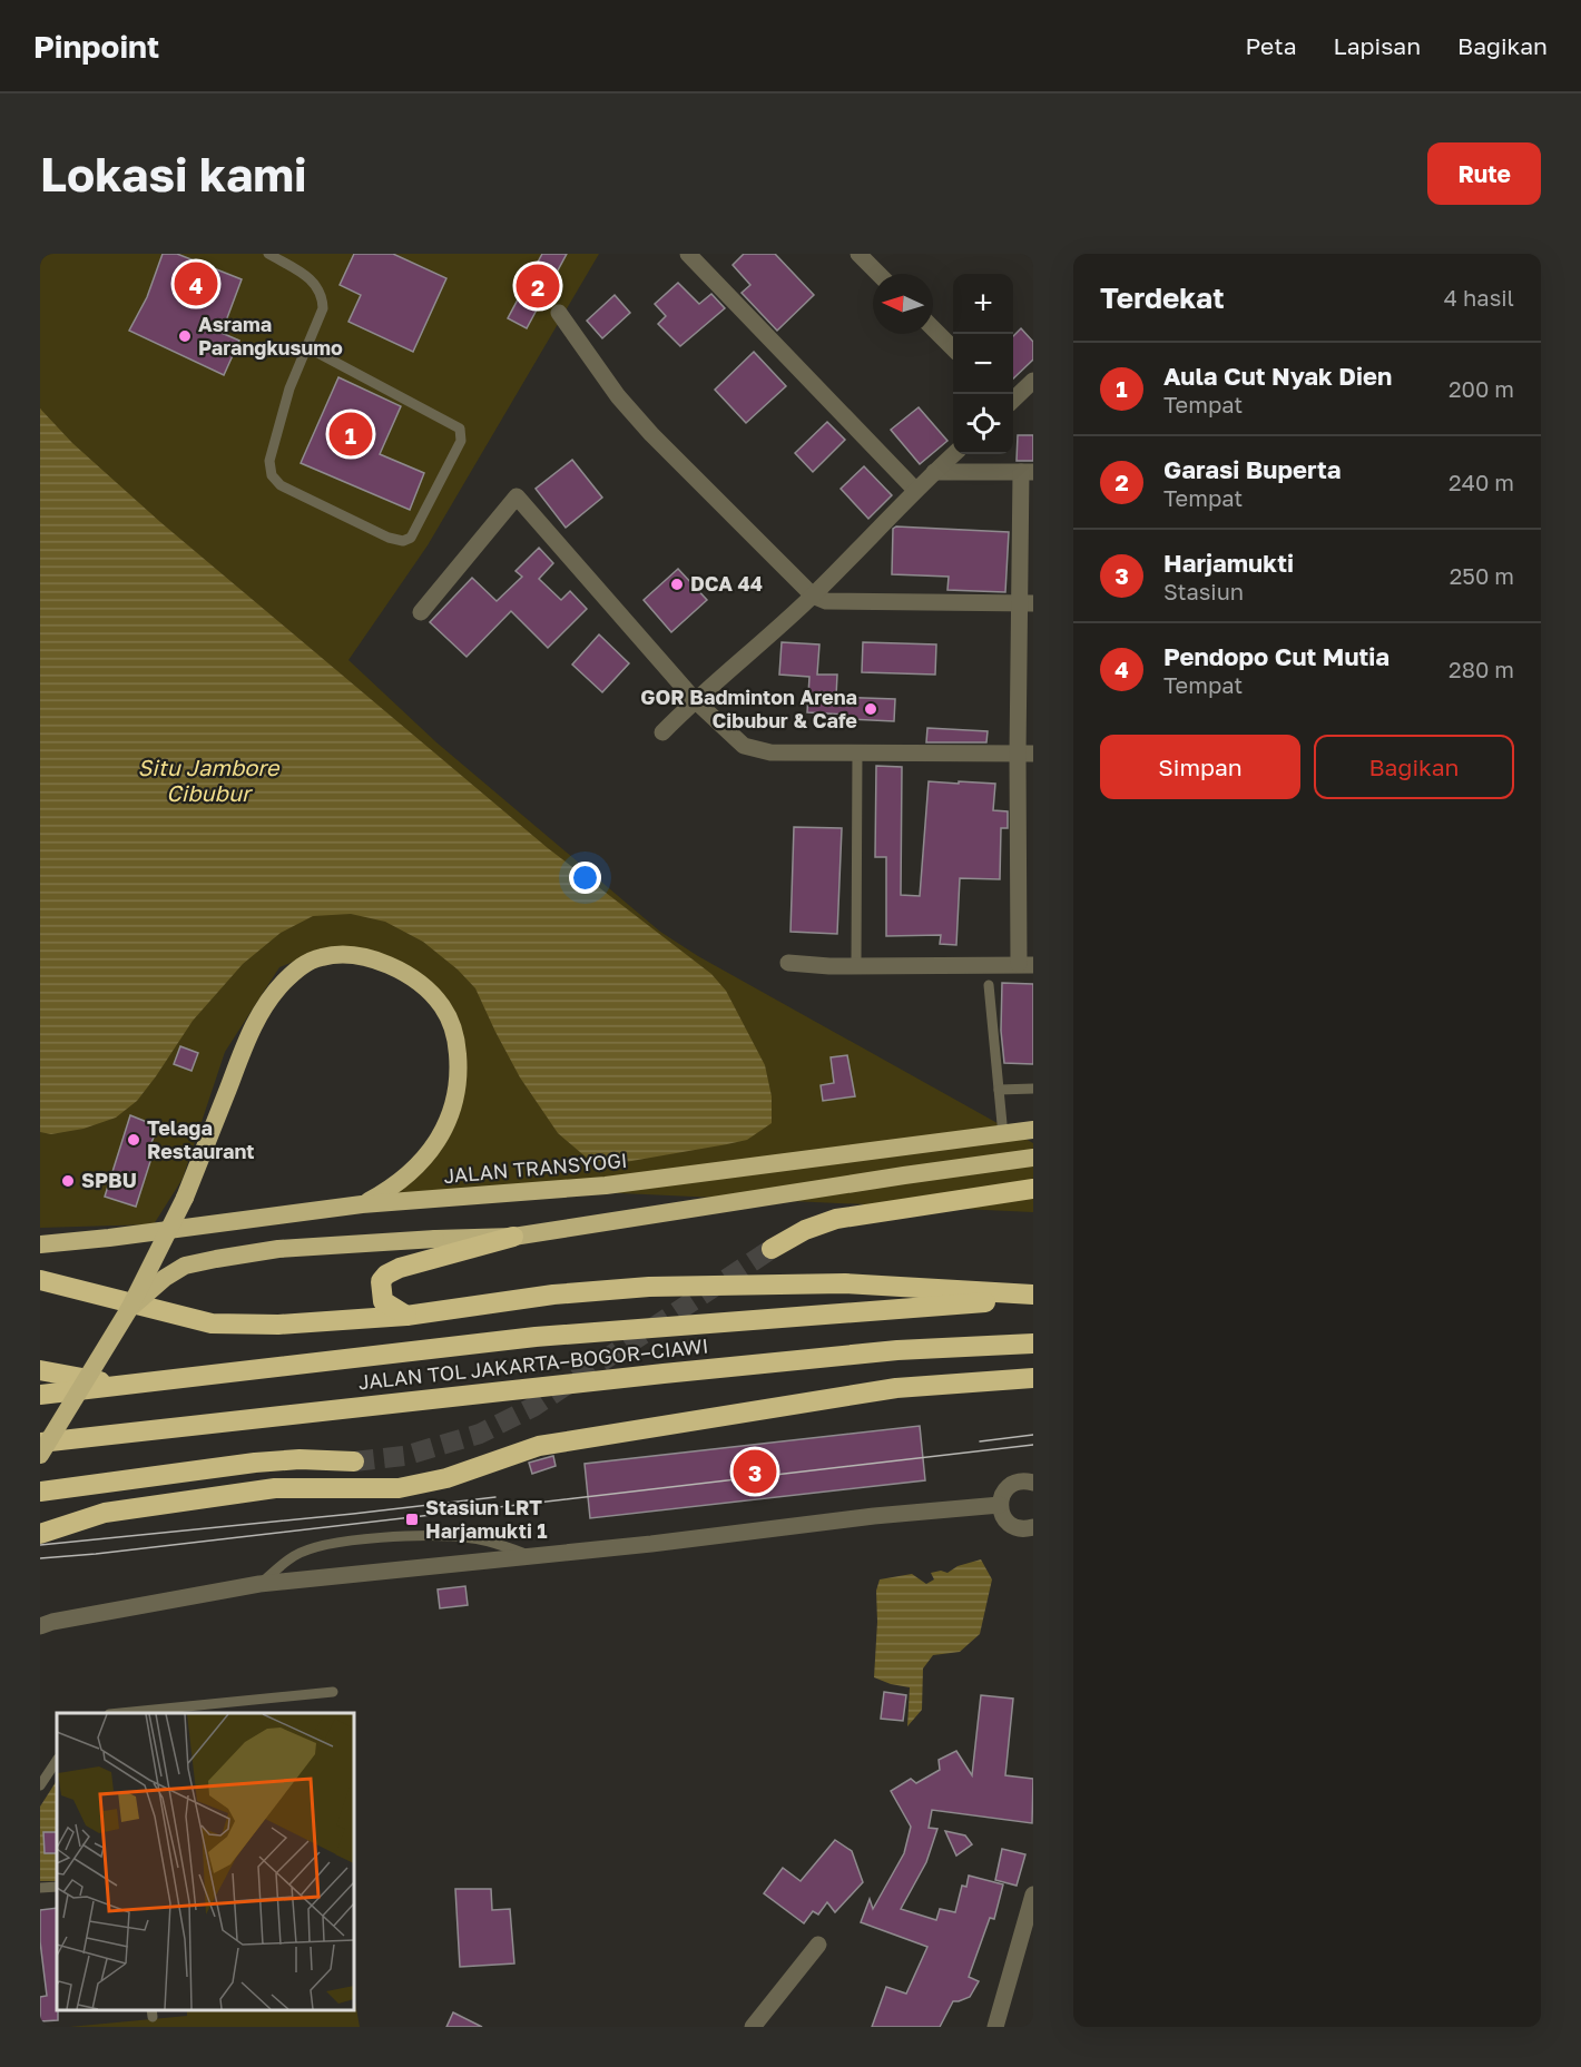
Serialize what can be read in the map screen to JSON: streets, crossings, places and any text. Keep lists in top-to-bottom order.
{
  "streets": {
    "highway": ["JALAN TRANSYOGI", "JALAN TOL JAKARTA–BOGOR–CIAWI"]
  },
  "water": ["Situ Jambore Cibubur"],
  "places": {
    "other": [
      "Asrama Parangkusumo",
      "DCA 44",
      "GOR Badminton Arena Cibubur & Cafe",
      "Telaga Restaurant",
      "SPBU"
    ],
    "transit": ["Stasiun LRT Harjamukti 1"]
  },
  "north": "left",
  "page": {
    "header": "Pinpoint",
    "nav": ["Peta", "Lapisan", "Bagikan"],
    "buttons": [
      "Rute",
      ["Simpan", "Bagikan"]
    ],
    "title": "Lokasi kami",
    "heading": ["Terdekat", "4 hasil"],
    "pins": [
      "4",
      "2",
      "1",
      "3"
    ],
    "map_buttons": ["+", "−"],
    "list": [
      {
        "mark": "1",
        "name": "Aula Cut Nyak Dien",
        "note": "Tempat",
        "value": "200 m"
      },
      {
        "mark": "2",
        "name": "Garasi Buperta",
        "note": "Tempat",
        "value": "240 m"
      },
      {
        "mark": "3",
        "name": "Harjamukti",
        "note": "Stasiun",
        "value": "250 m"
      },
      {
        "mark": "4",
        "name": "Pendopo Cut Mutia",
        "note": "Tempat",
        "value": "280 m"
      }
    ]
  }
}
